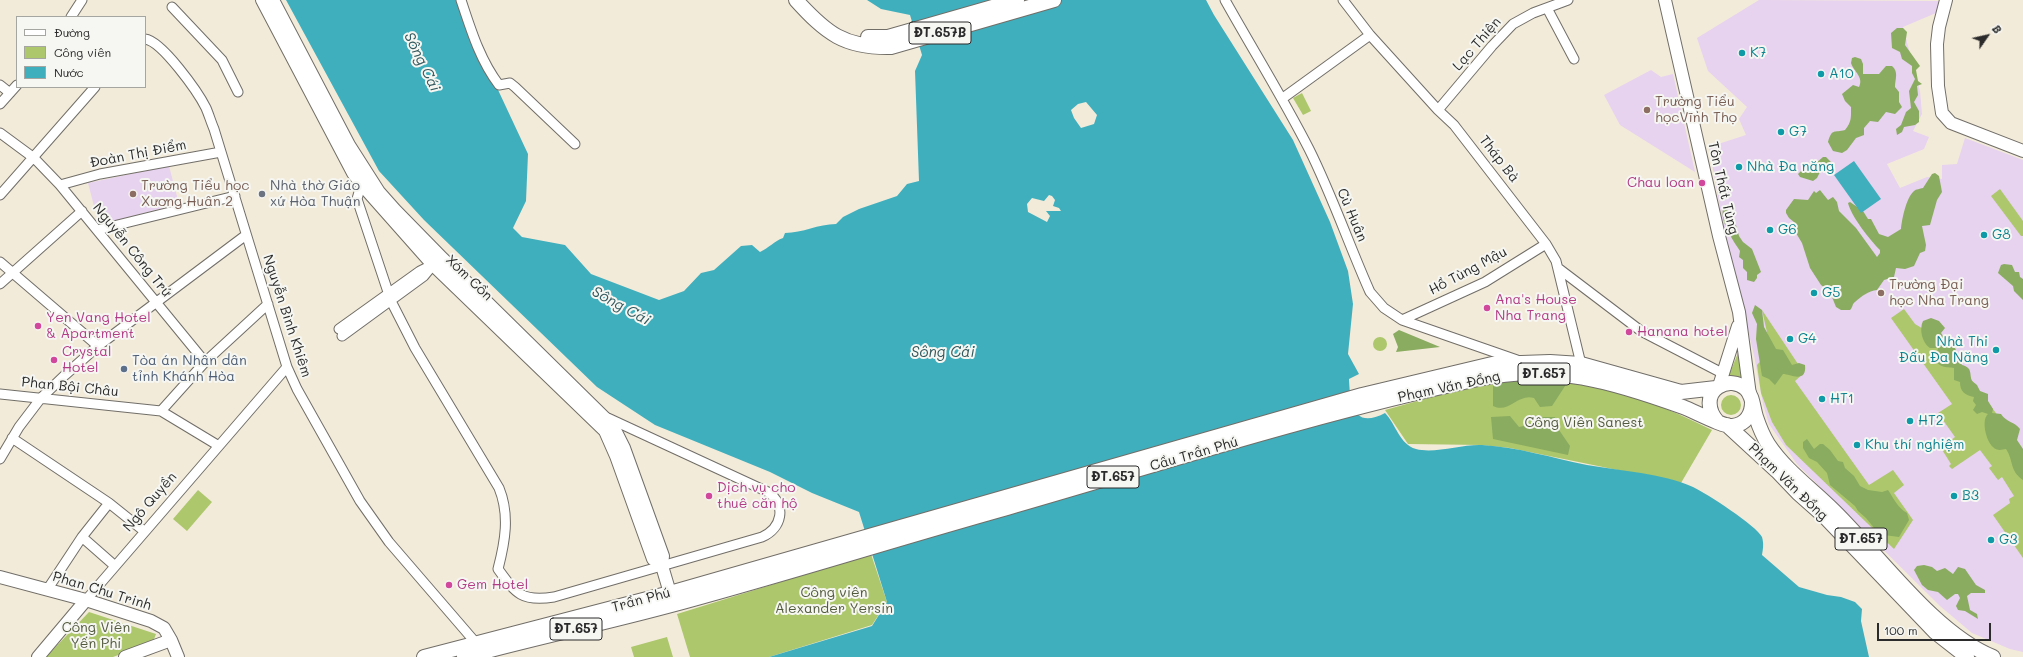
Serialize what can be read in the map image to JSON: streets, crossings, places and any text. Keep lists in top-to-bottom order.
{
  "streets": {
    "main road": [
      "ĐT.657B",
      "ĐT.657",
      "Phạm Văn Đồng",
      "Cầu Trần Phú",
      "Trần Phú"
    ],
    "street": [
      "Lạc Thiện",
      "Đoàn Thị Điểm",
      "Tháp Bà",
      "Tôn Thất Tùng",
      "Cù Huân",
      "Nguyễn Công Trứ",
      "Hồ Tùng Mậu",
      "Xóm Cồn",
      "Nguyễn Bình Khiêm",
      "Phan Bội Châu",
      "Ngô Quyền",
      "Phan Chu Trinh"
    ]
  },
  "crossings": [
    ["Lạc Thiện", "Tháp Bà"],
    ["Đoàn Thị Điểm", "Nguyễn Công Trứ"],
    ["Đoàn Thị Điểm", "Nguyễn Bình Khiêm"],
    ["Tháp Bà", "Hồ Tùng Mậu"],
    ["Tháp Bà", "Phạm Văn Đồng"],
    ["Tôn Thất Tùng", "Phạm Văn Đồng"],
    ["Cù Huân", "Hồ Tùng Mậu"],
    ["Cù Huân", "Phạm Văn Đồng"],
    ["Xóm Cồn", "Trần Phú"],
    ["Nguyễn Bình Khiêm", "Ngô Quyền"],
    ["Nguyễn Bình Khiêm", "Trần Phú"],
    ["Phạm Văn Đồng", "Cầu Trần Phú"],
    ["Cầu Trần Phú", "Trần Phú"],
    ["Ngô Quyền", "Phan Chu Trinh"]
  ],
  "water": ["Sông Cái"],
  "parks": ["Công Viên Sanest", "Công viên Alexander Yersin", "Công Viên Yến Phi"],
  "places": [
    "K7",
    "A10",
    "Trường Tiểu họcVĩnh Thọ",
    "G7",
    "Nhà Đa năng",
    "Chau loan",
    "Trường Tiểu học Xương Huân 2",
    "Nhà thờ Giáo xứ Hòa Thuận",
    "G6",
    "G8",
    "G5",
    "Trường Đại học Nha Trang",
    "Ana's House Nha Trang",
    "Yen Vang Hotel & Apartment",
    "Hanana hotel",
    "G4",
    "Nhà Thi Đấu Đa Năng",
    "Crystal Hotel",
    "Tòa án Nhân dân tỉnh Khánh Hòa",
    "HT1",
    "HT2",
    "Khu thí nghiệm",
    "Dịch vụ cho thuê căn hộ",
    "B3",
    "G3",
    "Gem Hotel"
  ],
  "legend": ["Đường", "Công viên", "Nước"],
  "scale_bar": "100 m",
  "north": "top right"
}
